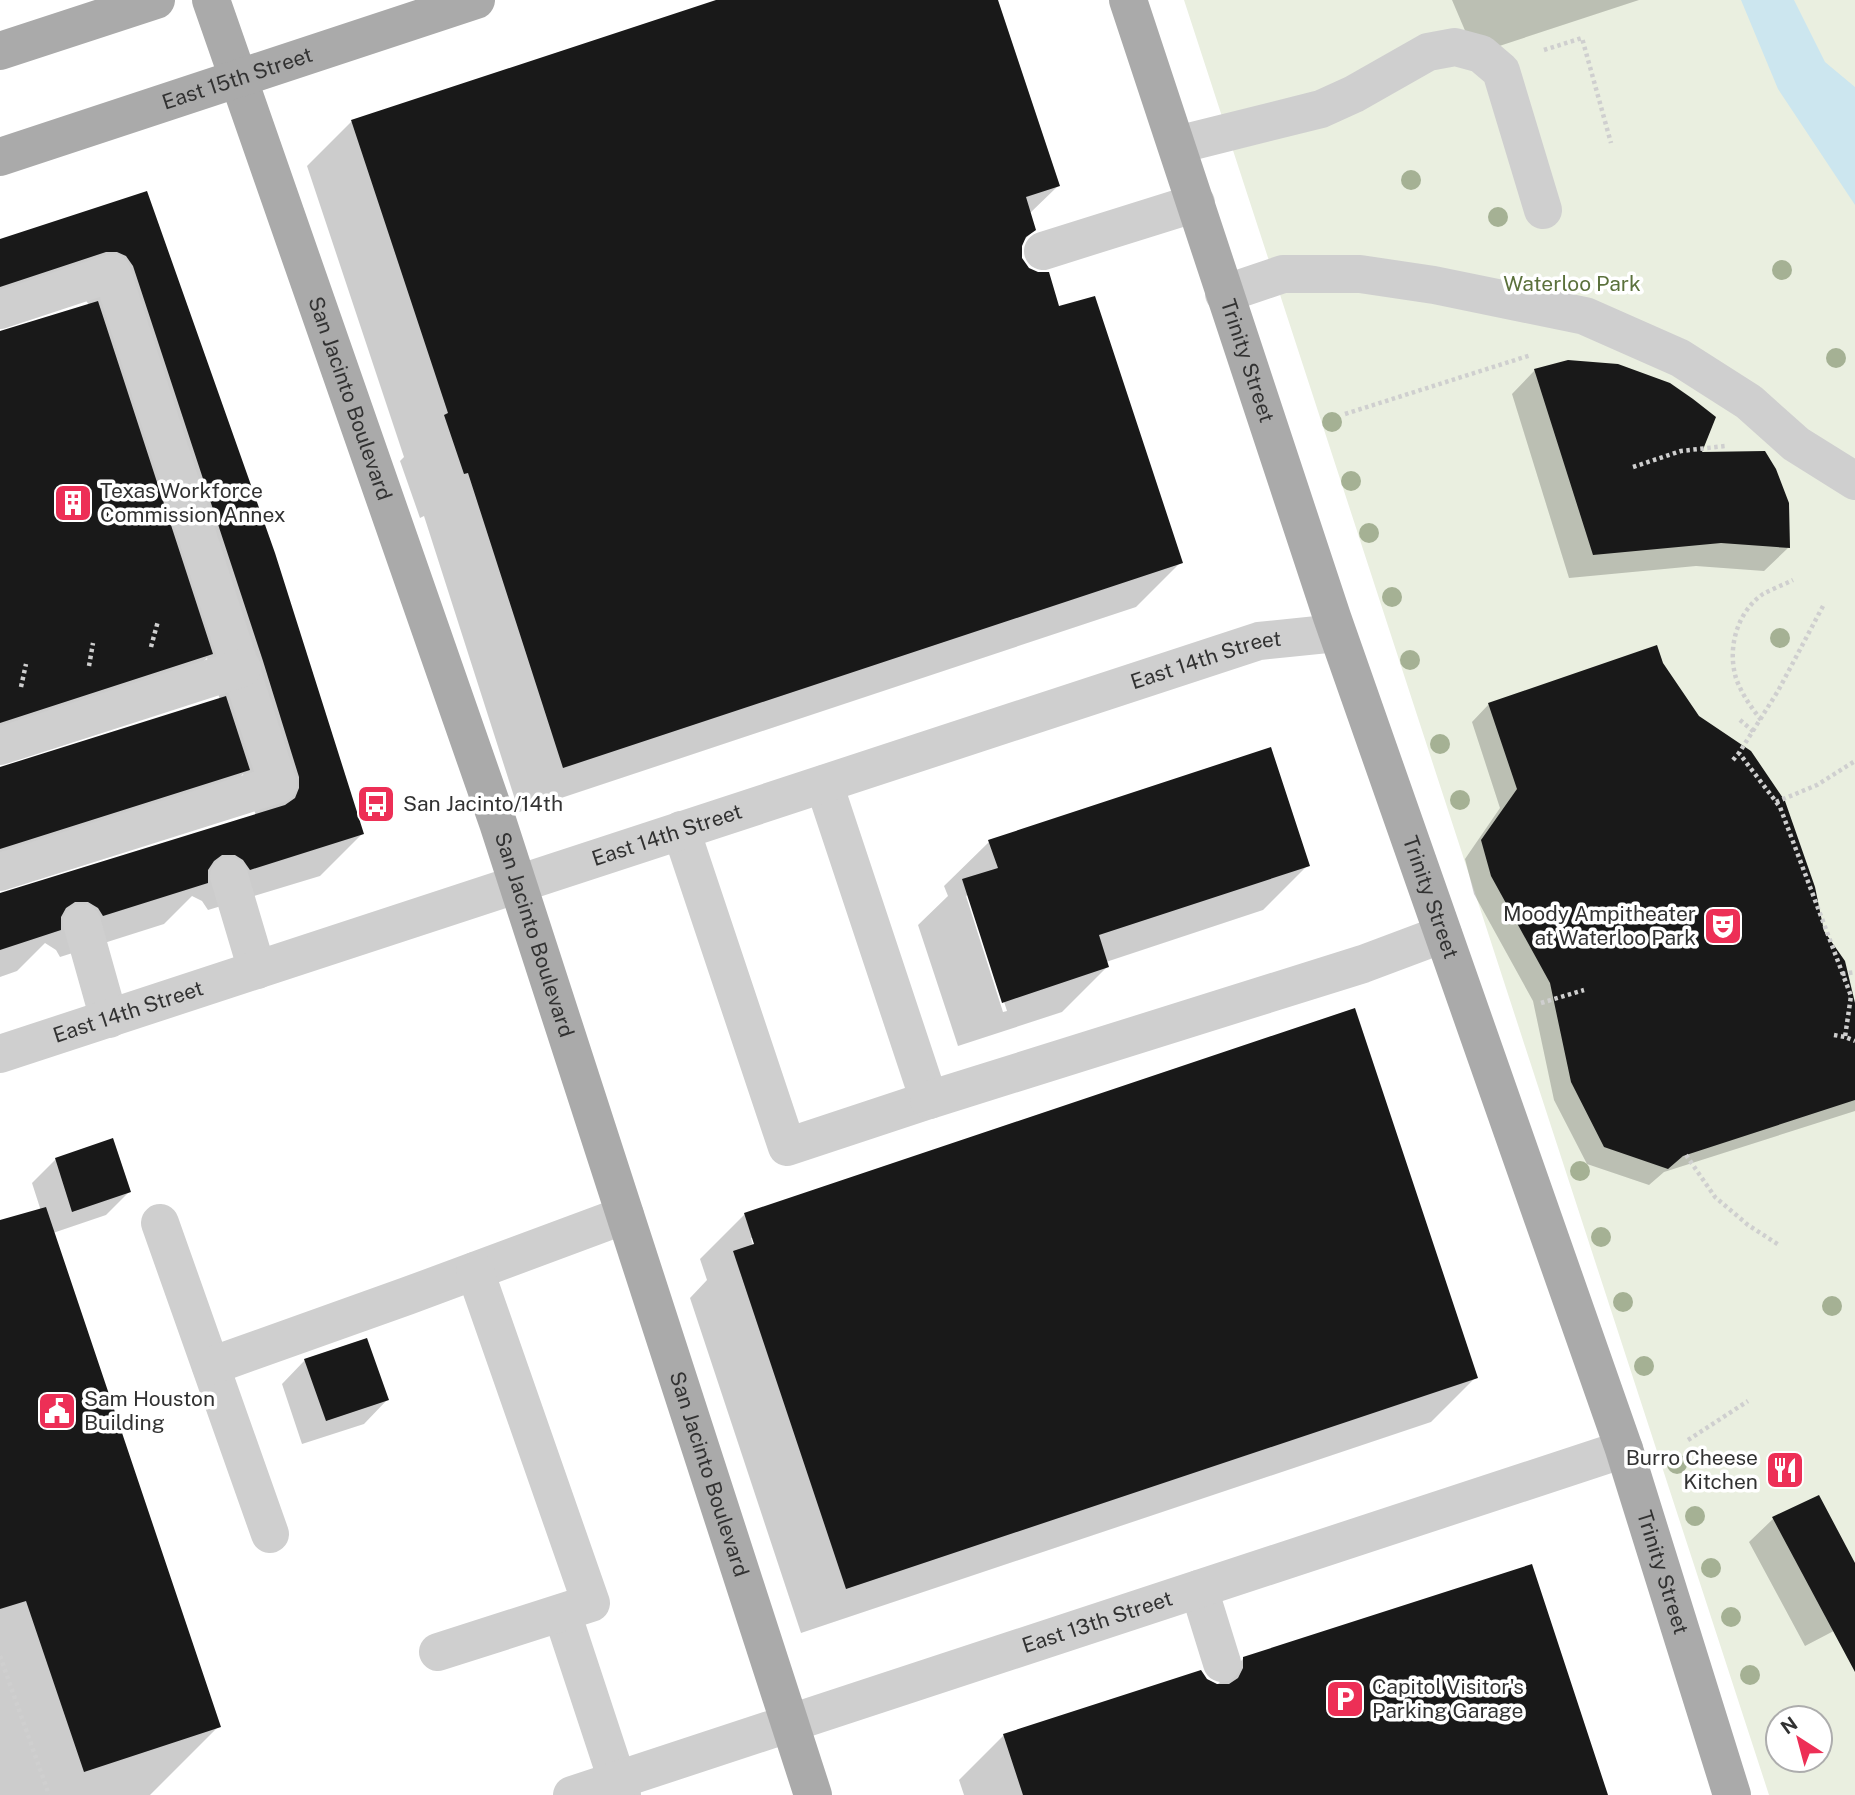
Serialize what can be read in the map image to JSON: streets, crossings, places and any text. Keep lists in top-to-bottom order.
{
  "streets": {
    "main road": ["East 15th Street", "Trinity Street", "San Jacinto Boulevard"],
    "street": ["East 14th Street", "East 13th Street"]
  },
  "crossings": [
    ["East 15th Street", "San Jacinto Boulevard"],
    ["Trinity Street", "East 14th Street"],
    ["Trinity Street", "East 13th Street"],
    ["San Jacinto Boulevard", "East 14th Street"],
    ["San Jacinto Boulevard", "East 13th Street"]
  ],
  "parks": ["Waterloo Park"],
  "places": {
    "building": ["Texas Workforce Commission Annex"],
    "bus stop": ["San Jacinto/14th"],
    "theatre": ["Moody Ampitheater at Waterloo Park"],
    "public building": ["Sam Houston Building"],
    "restaurant": ["Burro Cheese Kitchen"],
    "parking": ["Capitol Visitor's Parking Garage"]
  },
  "north": "top left"
}
